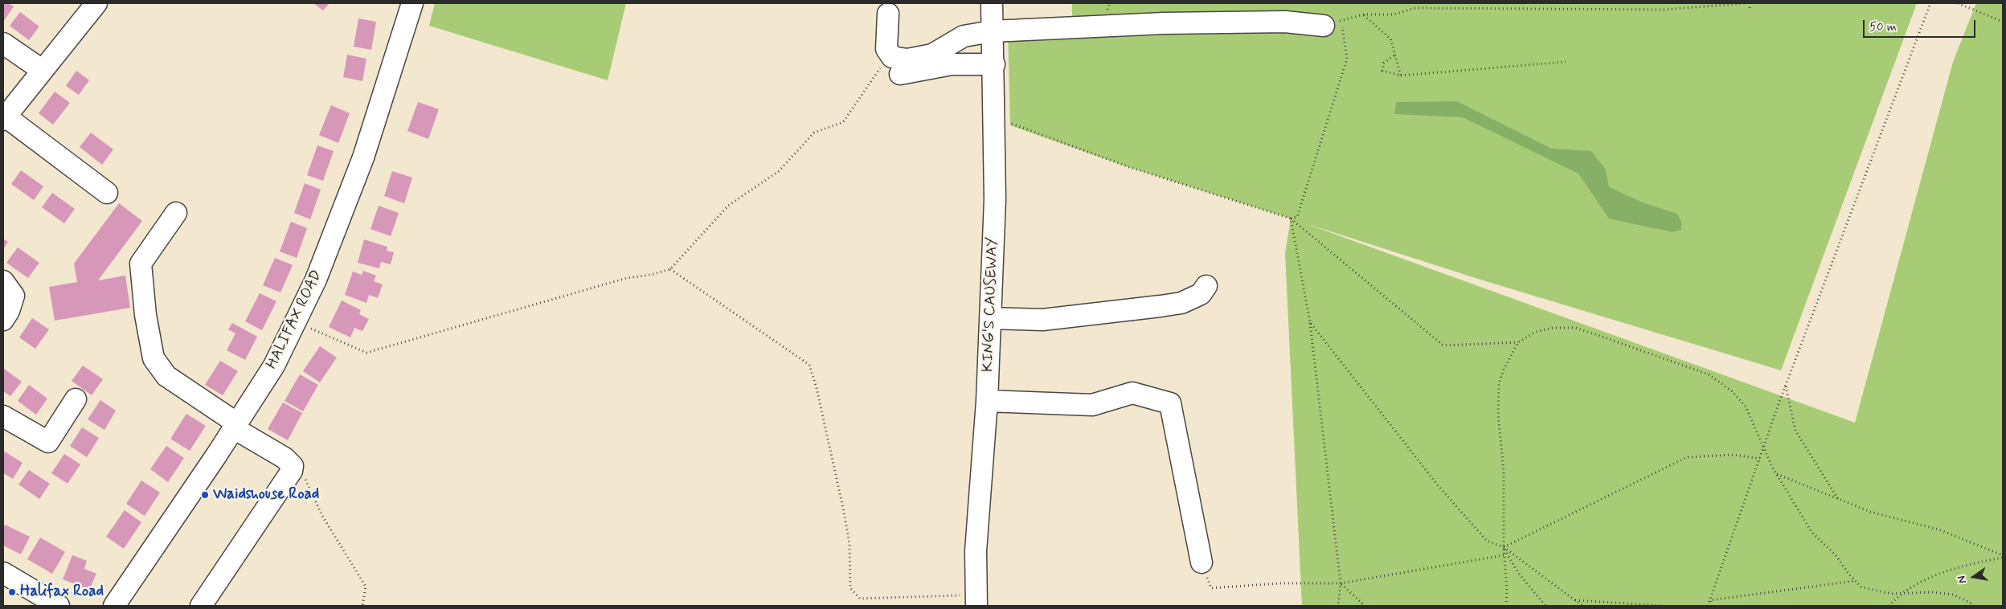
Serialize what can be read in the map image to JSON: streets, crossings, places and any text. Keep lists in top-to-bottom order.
{
  "streets": {
    "street": ["KING'S CAUSEWAY", "HALIFAX ROAD"]
  },
  "places": ["Waidshouse Road", "Halifax Road"],
  "scale_bar": "50 m",
  "north": "left"
}
